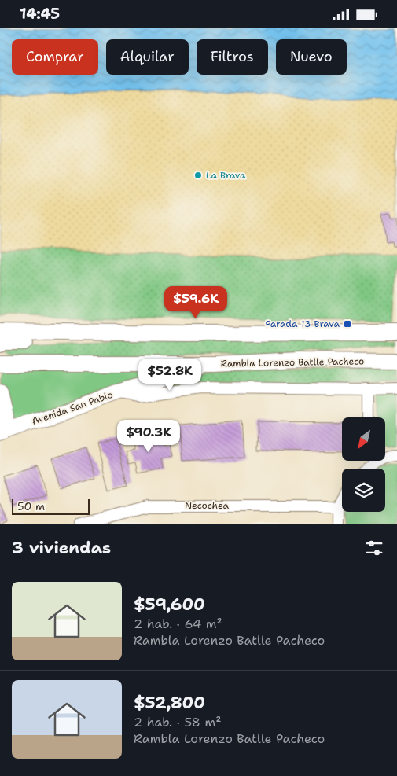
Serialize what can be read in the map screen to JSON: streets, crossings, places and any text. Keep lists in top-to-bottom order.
{
  "streets": {
    "main road": ["Rambla Lorenzo Batlle Pacheco", "Avenida San Pablo"],
    "street": ["Necochea"]
  },
  "crossings": [
    ["Rambla Lorenzo Batlle Pacheco", "Avenida San Pablo"]
  ],
  "places": {
    "other": ["La Brava"],
    "transit": ["Parada 13 Brava"]
  },
  "scale_bar": "50 m",
  "north": "bottom left",
  "page": {
    "status": "14:45",
    "chip": [
      "Comprar",
      "Alquilar",
      "Filtros",
      "Nuevo"
    ],
    "price": ["$59.6K", "$52.8K", "$90.3K"],
    "scale": "50 m",
    "heading": "3 viviendas",
    "list": [
      {
        "name": "$59,600",
        "note": "2 hab. · 64 m² · Rambla Lorenzo Batlle Pacheco"
      },
      {
        "name": "$52,800",
        "note": "2 hab. · 58 m² · Rambla Lorenzo Batlle Pacheco"
      }
    ]
  }
}
